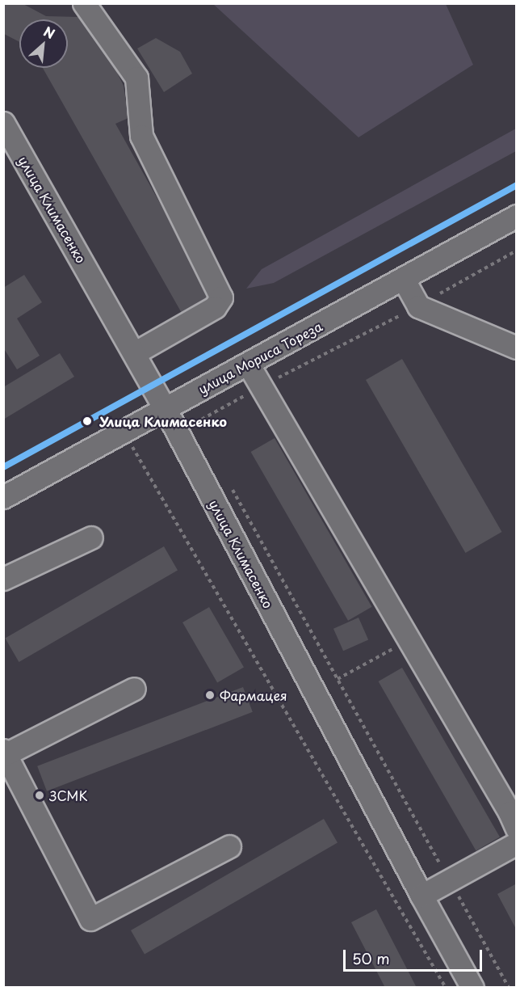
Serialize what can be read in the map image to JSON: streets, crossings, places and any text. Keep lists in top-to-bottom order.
{
  "streets": {
    "street": ["улица Климасенко", "улица Мориса Тореза"]
  },
  "crossings": [
    ["улица Климасенко", "улица Мориса Тореза"]
  ],
  "places": ["Улица Климасенко", "Фармацея", "ЗСМК"],
  "scale_bar": "50 m",
  "north": "top right"
}
